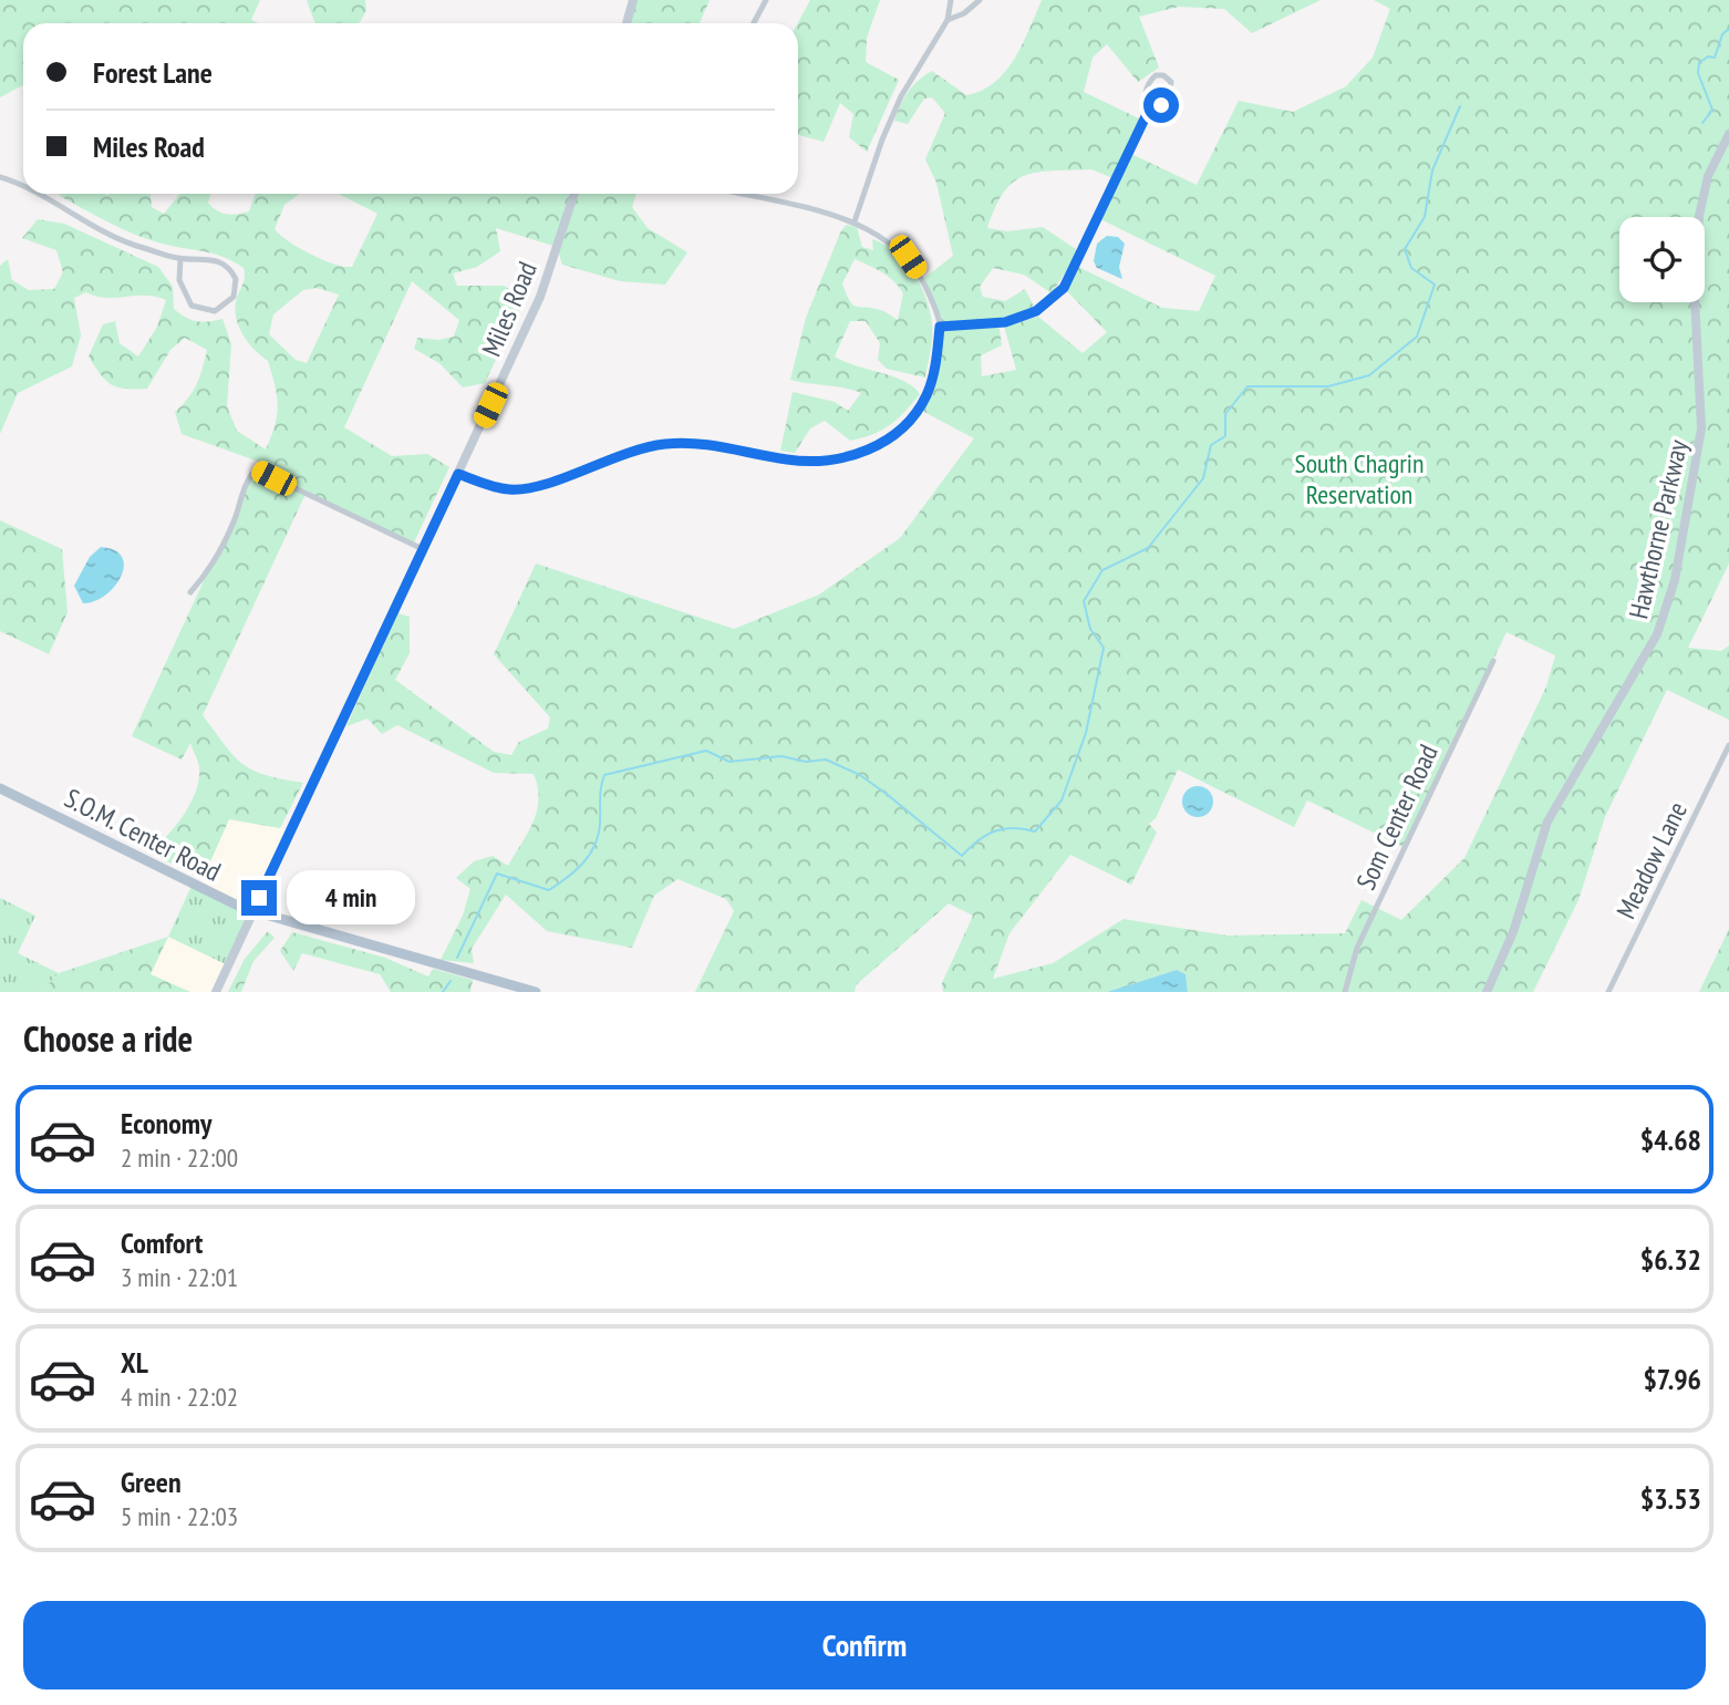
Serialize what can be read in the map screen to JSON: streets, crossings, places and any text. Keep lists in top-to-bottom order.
{
  "streets": {
    "main road": ["Miles Road", "Hawthorne Parkway", "S.O.M. Center Road"],
    "street": ["Som Center Road", "Meadow Lane"]
  },
  "crossings": [
    ["Miles Road", "S.O.M. Center Road"]
  ],
  "parks": ["South Chagrin Reservation"],
  "page": {
    "banner": ["Forest Lane", "Miles Road"],
    "bubble": "4 min",
    "heading": "Choose a ride",
    "list": [
      {
        "name": "Economy",
        "note": "2 min · 22:00",
        "value": "$4.68"
      },
      {
        "name": "Comfort",
        "note": "3 min · 22:01",
        "value": "$6.32"
      },
      {
        "name": "XL",
        "note": "4 min · 22:02",
        "value": "$7.96"
      },
      {
        "name": "Green",
        "note": "5 min · 22:03",
        "value": "$3.53"
      }
    ],
    "buttons": "Confirm"
  }
}
